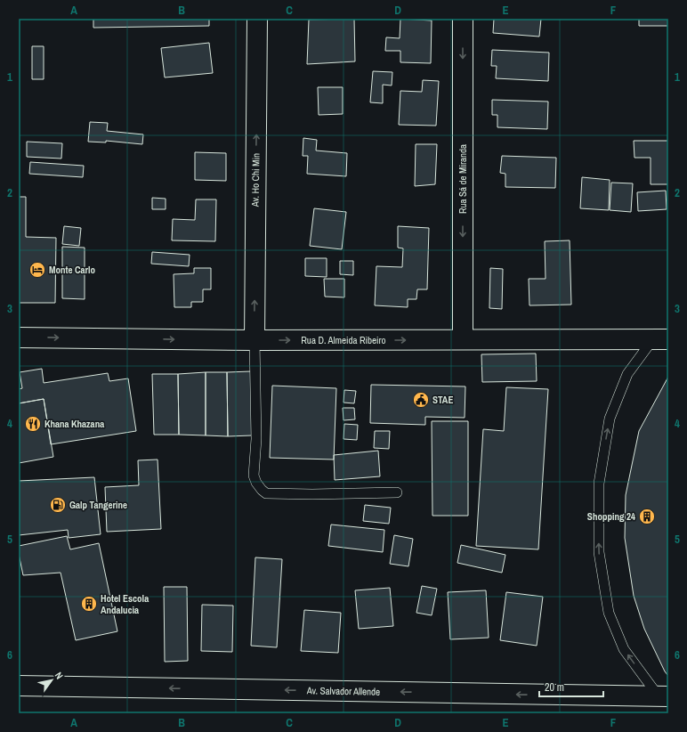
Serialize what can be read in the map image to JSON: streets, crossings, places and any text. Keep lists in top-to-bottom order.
{
  "streets": {
    "street": [
      "Rua Sá de Miranda",
      "Av. Ho Chi Min",
      "Rua D. Almeida Ribeiro",
      "Av. Salvador Allende"
    ]
  },
  "crossings": [
    ["Rua Sá de Miranda", "Rua D. Almeida Ribeiro"],
    ["Av. Ho Chi Min", "Rua D. Almeida Ribeiro"]
  ],
  "one_way": [
    "Rua Sá de Miranda",
    "Av. Ho Chi Min",
    "Rua D. Almeida Ribeiro",
    "Av. Salvador Allende"
  ],
  "places": {
    "hotel": ["Monte Carlo"],
    "public building": ["STAE"],
    "restaurant": ["Khana Khazana"],
    "fuel station": ["Galp Tangerine"],
    "building": ["Shopping 24", "Hotel Escola Andalucia"]
  },
  "scale_bar": "20 m",
  "north": "top right",
  "grid": {
    "columns": [
      "A",
      "B",
      "C",
      "D",
      "E",
      "F"
    ],
    "rows": [
      "1",
      "2",
      "3",
      "4",
      "5",
      "6"
    ]
  }
}
